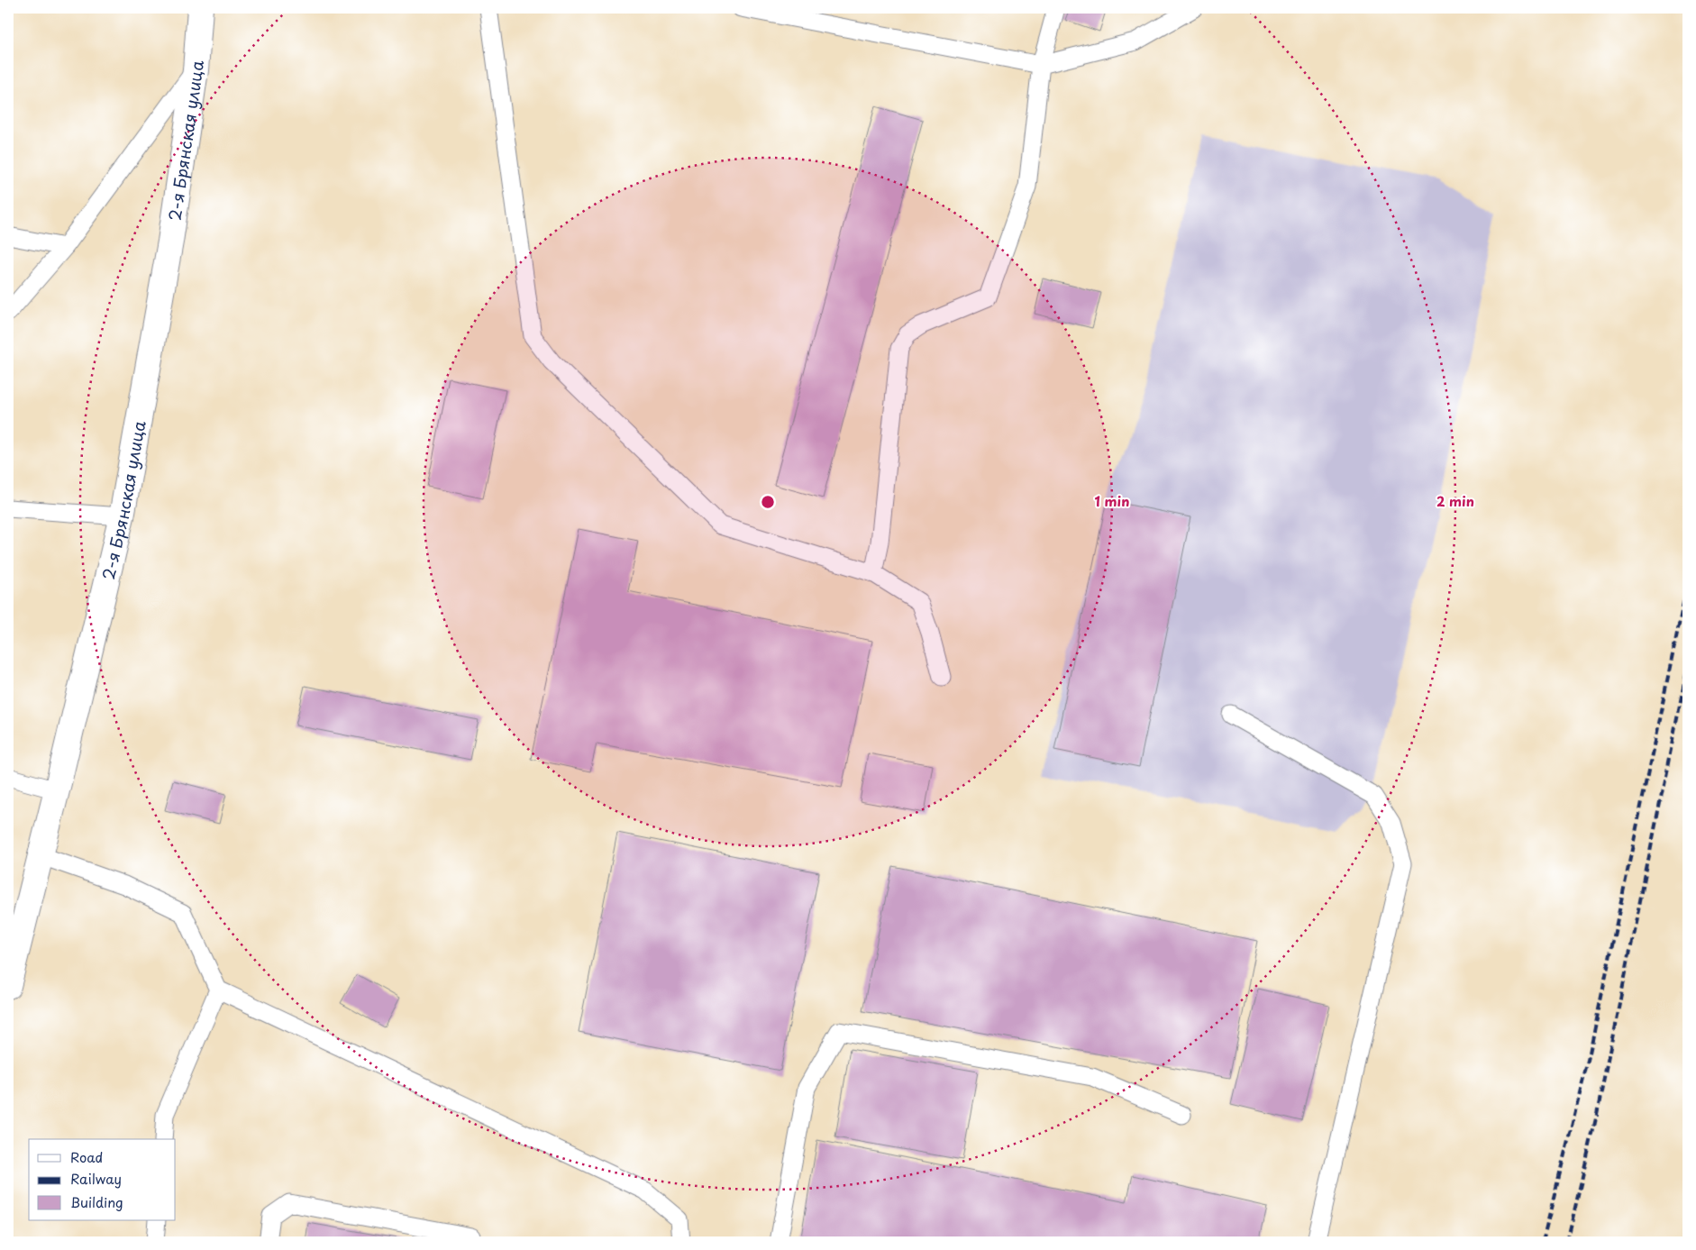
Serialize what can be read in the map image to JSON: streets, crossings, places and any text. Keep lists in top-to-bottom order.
{
  "streets": {
    "street": ["2-я Брянская улица"]
  },
  "legend": ["Road", "Railway", "Building"],
  "rings": ["1 min", "2 min"]
}
